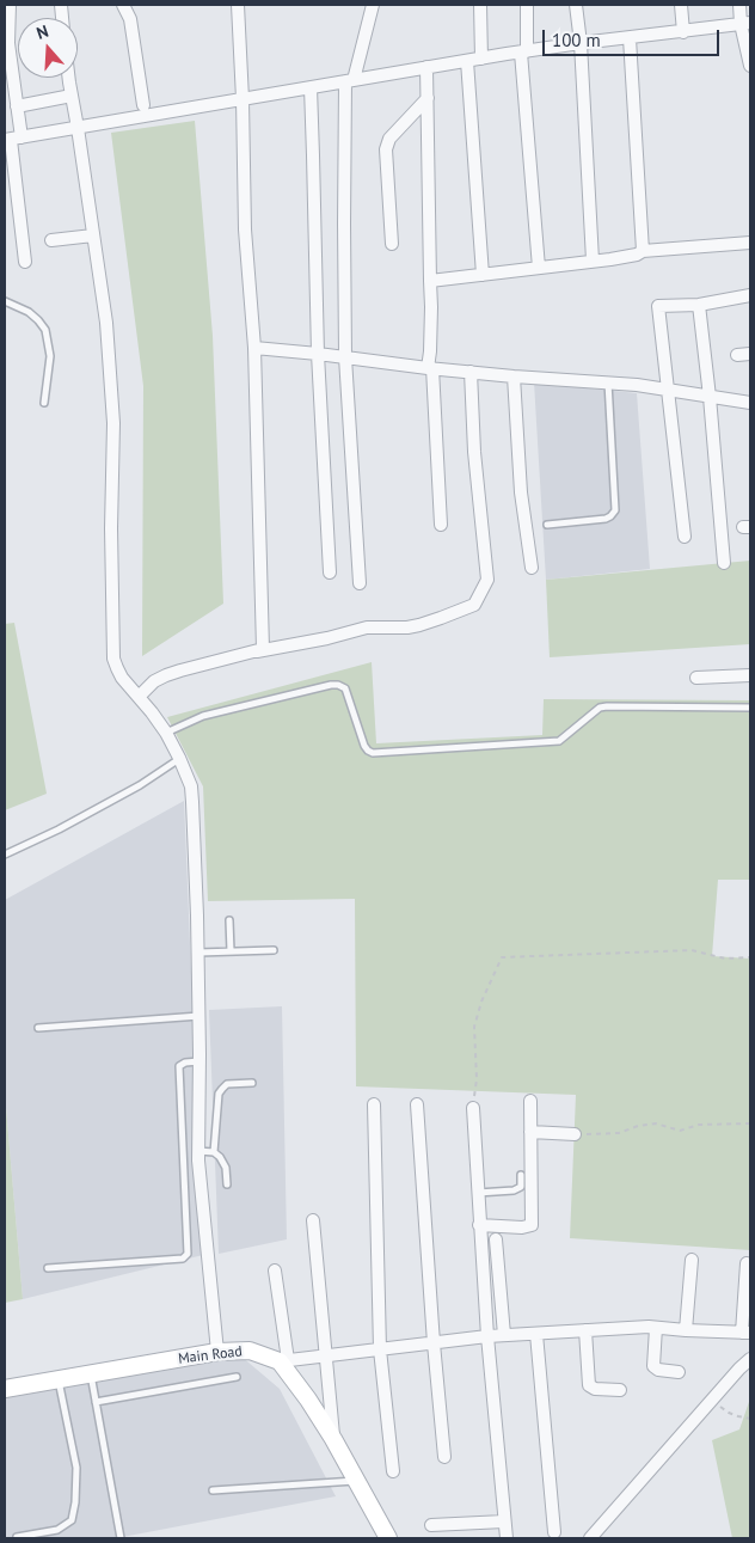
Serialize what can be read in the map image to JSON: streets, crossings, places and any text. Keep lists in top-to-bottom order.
{
  "streets": {
    "street": ["Main Road"]
  },
  "scale_bar": "100 m",
  "north": "top"
}
